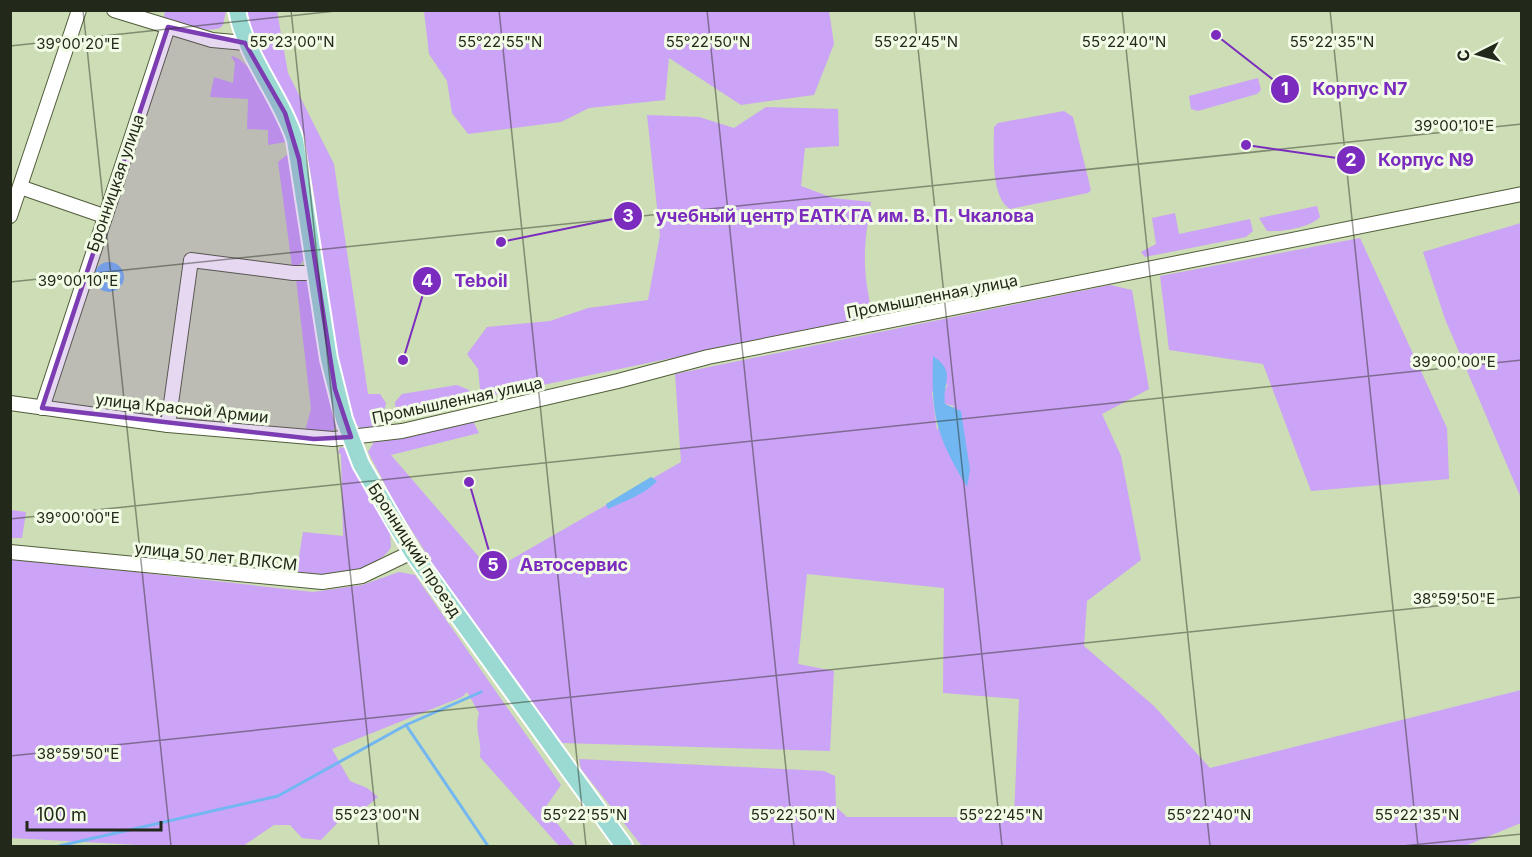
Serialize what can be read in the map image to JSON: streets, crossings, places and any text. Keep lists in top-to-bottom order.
{
  "streets": {
    "main road": ["Бронницкий проезд"],
    "street": [
      "Бронницкая улица",
      "Промышленная улица",
      "улица Красной Армии",
      "улица 50 лет ВЛКСМ"
    ]
  },
  "crossings": [
    ["Бронницкая улица", "улица Красной Армии"],
    ["Промышленная улица", "улица Красной Армии"],
    ["Промышленная улица", "Бронницкий проезд"],
    ["улица Красной Армии", "Бронницкий проезд"],
    ["Бронницкий проезд", "улица 50 лет ВЛКСМ"]
  ],
  "places": [
    "Корпус N7",
    "Корпус N9",
    "учебный центр ЕАТК ГА им. В. П. Чкалова",
    "Teboil",
    "Автосервис"
  ],
  "scale_bar": "100 m",
  "north": "left",
  "coordinates": [
    "55°23'00\"N",
    "55°22'55\"N",
    "55°22'50\"N",
    "55°22'45\"N",
    "55°22'40\"N",
    "55°22'35\"N",
    "39°00'20\"E",
    "39°00'10\"E",
    "39°00'00\"E",
    "38°59'50\"E"
  ]
}
